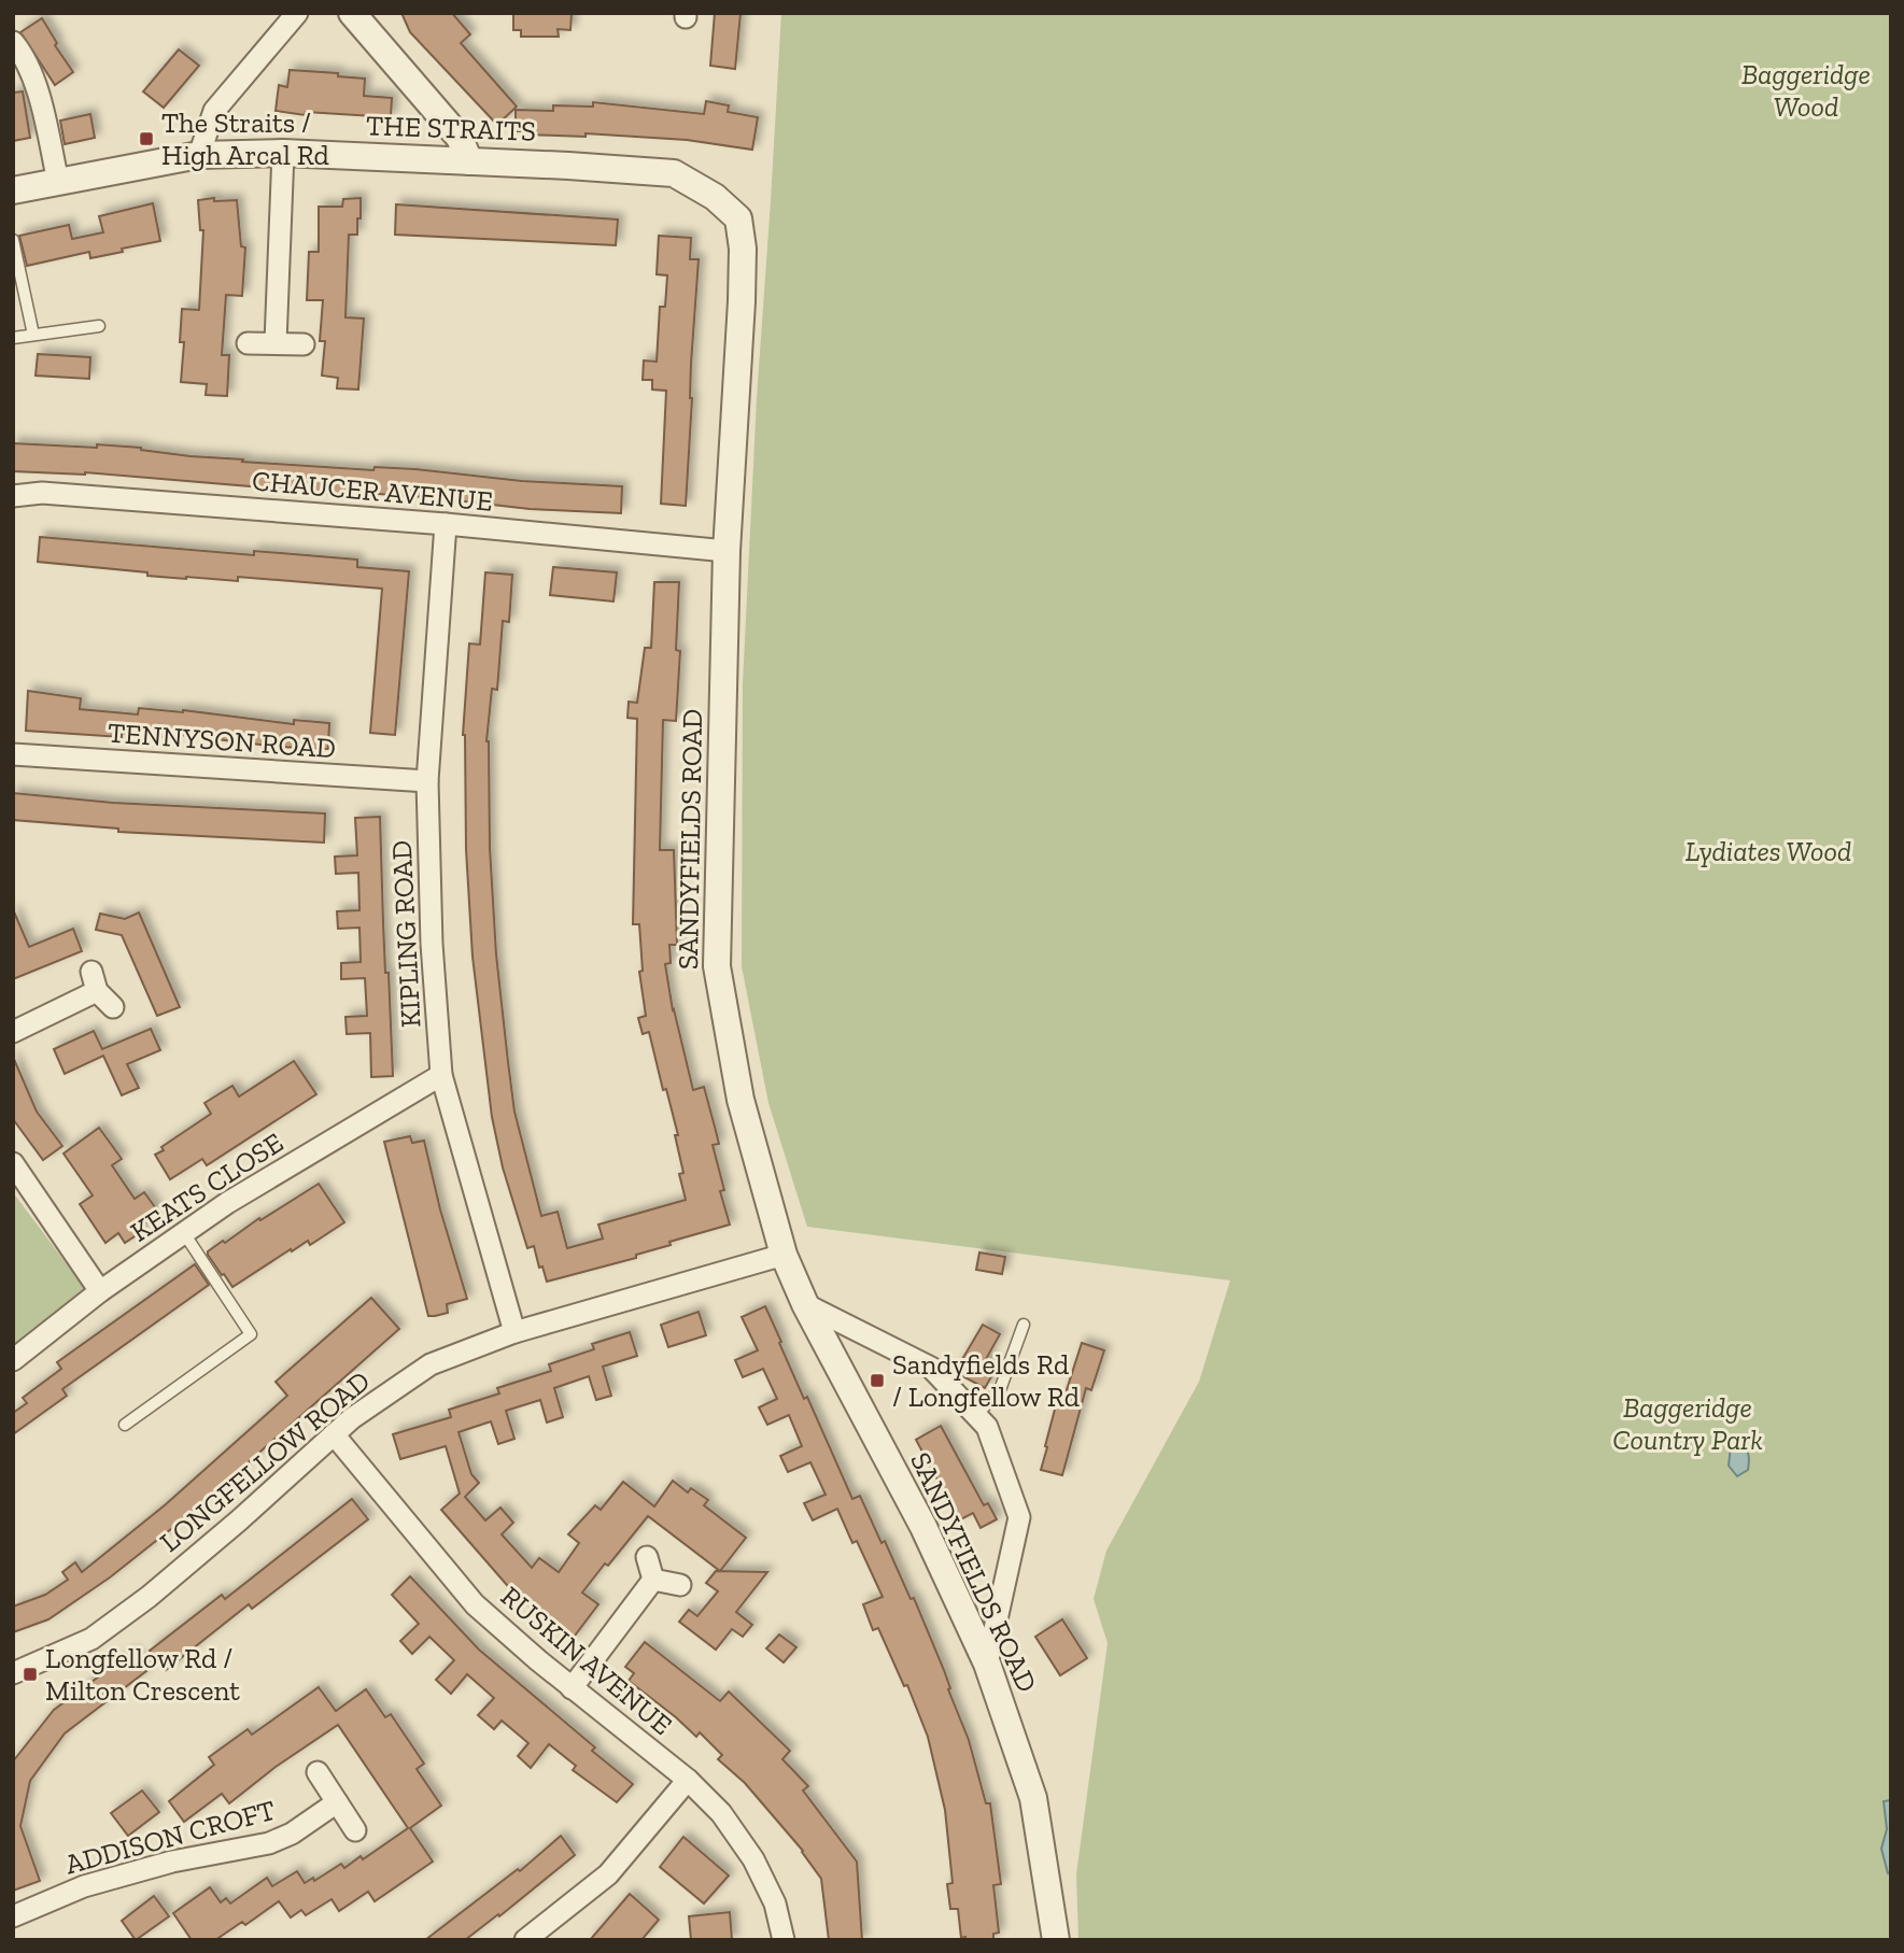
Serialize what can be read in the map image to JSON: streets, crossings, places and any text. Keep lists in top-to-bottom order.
{
  "streets": {
    "street": [
      "THE STRAITS",
      "CHAUCER AVENUE",
      "TENNYSON ROAD",
      "SANDYFIELDS ROAD",
      "KIPLING ROAD",
      "KEATS CLOSE",
      "LONGFELLOW ROAD",
      "RUSKIN AVENUE",
      "ADDISON CROFT"
    ]
  },
  "crossings": [
    ["THE STRAITS", "SANDYFIELDS ROAD"],
    ["CHAUCER AVENUE", "SANDYFIELDS ROAD"],
    ["CHAUCER AVENUE", "KIPLING ROAD"],
    ["TENNYSON ROAD", "KIPLING ROAD"],
    ["SANDYFIELDS ROAD", "LONGFELLOW ROAD"],
    ["KIPLING ROAD", "KEATS CLOSE"],
    ["KIPLING ROAD", "LONGFELLOW ROAD"],
    ["LONGFELLOW ROAD", "RUSKIN AVENUE"]
  ],
  "parks": ["Baggeridge Wood", "Lydiates Wood", "Baggeridge Country Park"],
  "places": {
    "transit": ["The Straits / High Arcal Rd", "Sandyfields Rd / Longfellow Rd", "Longfellow Rd / Milton Crescent"]
  }
}
